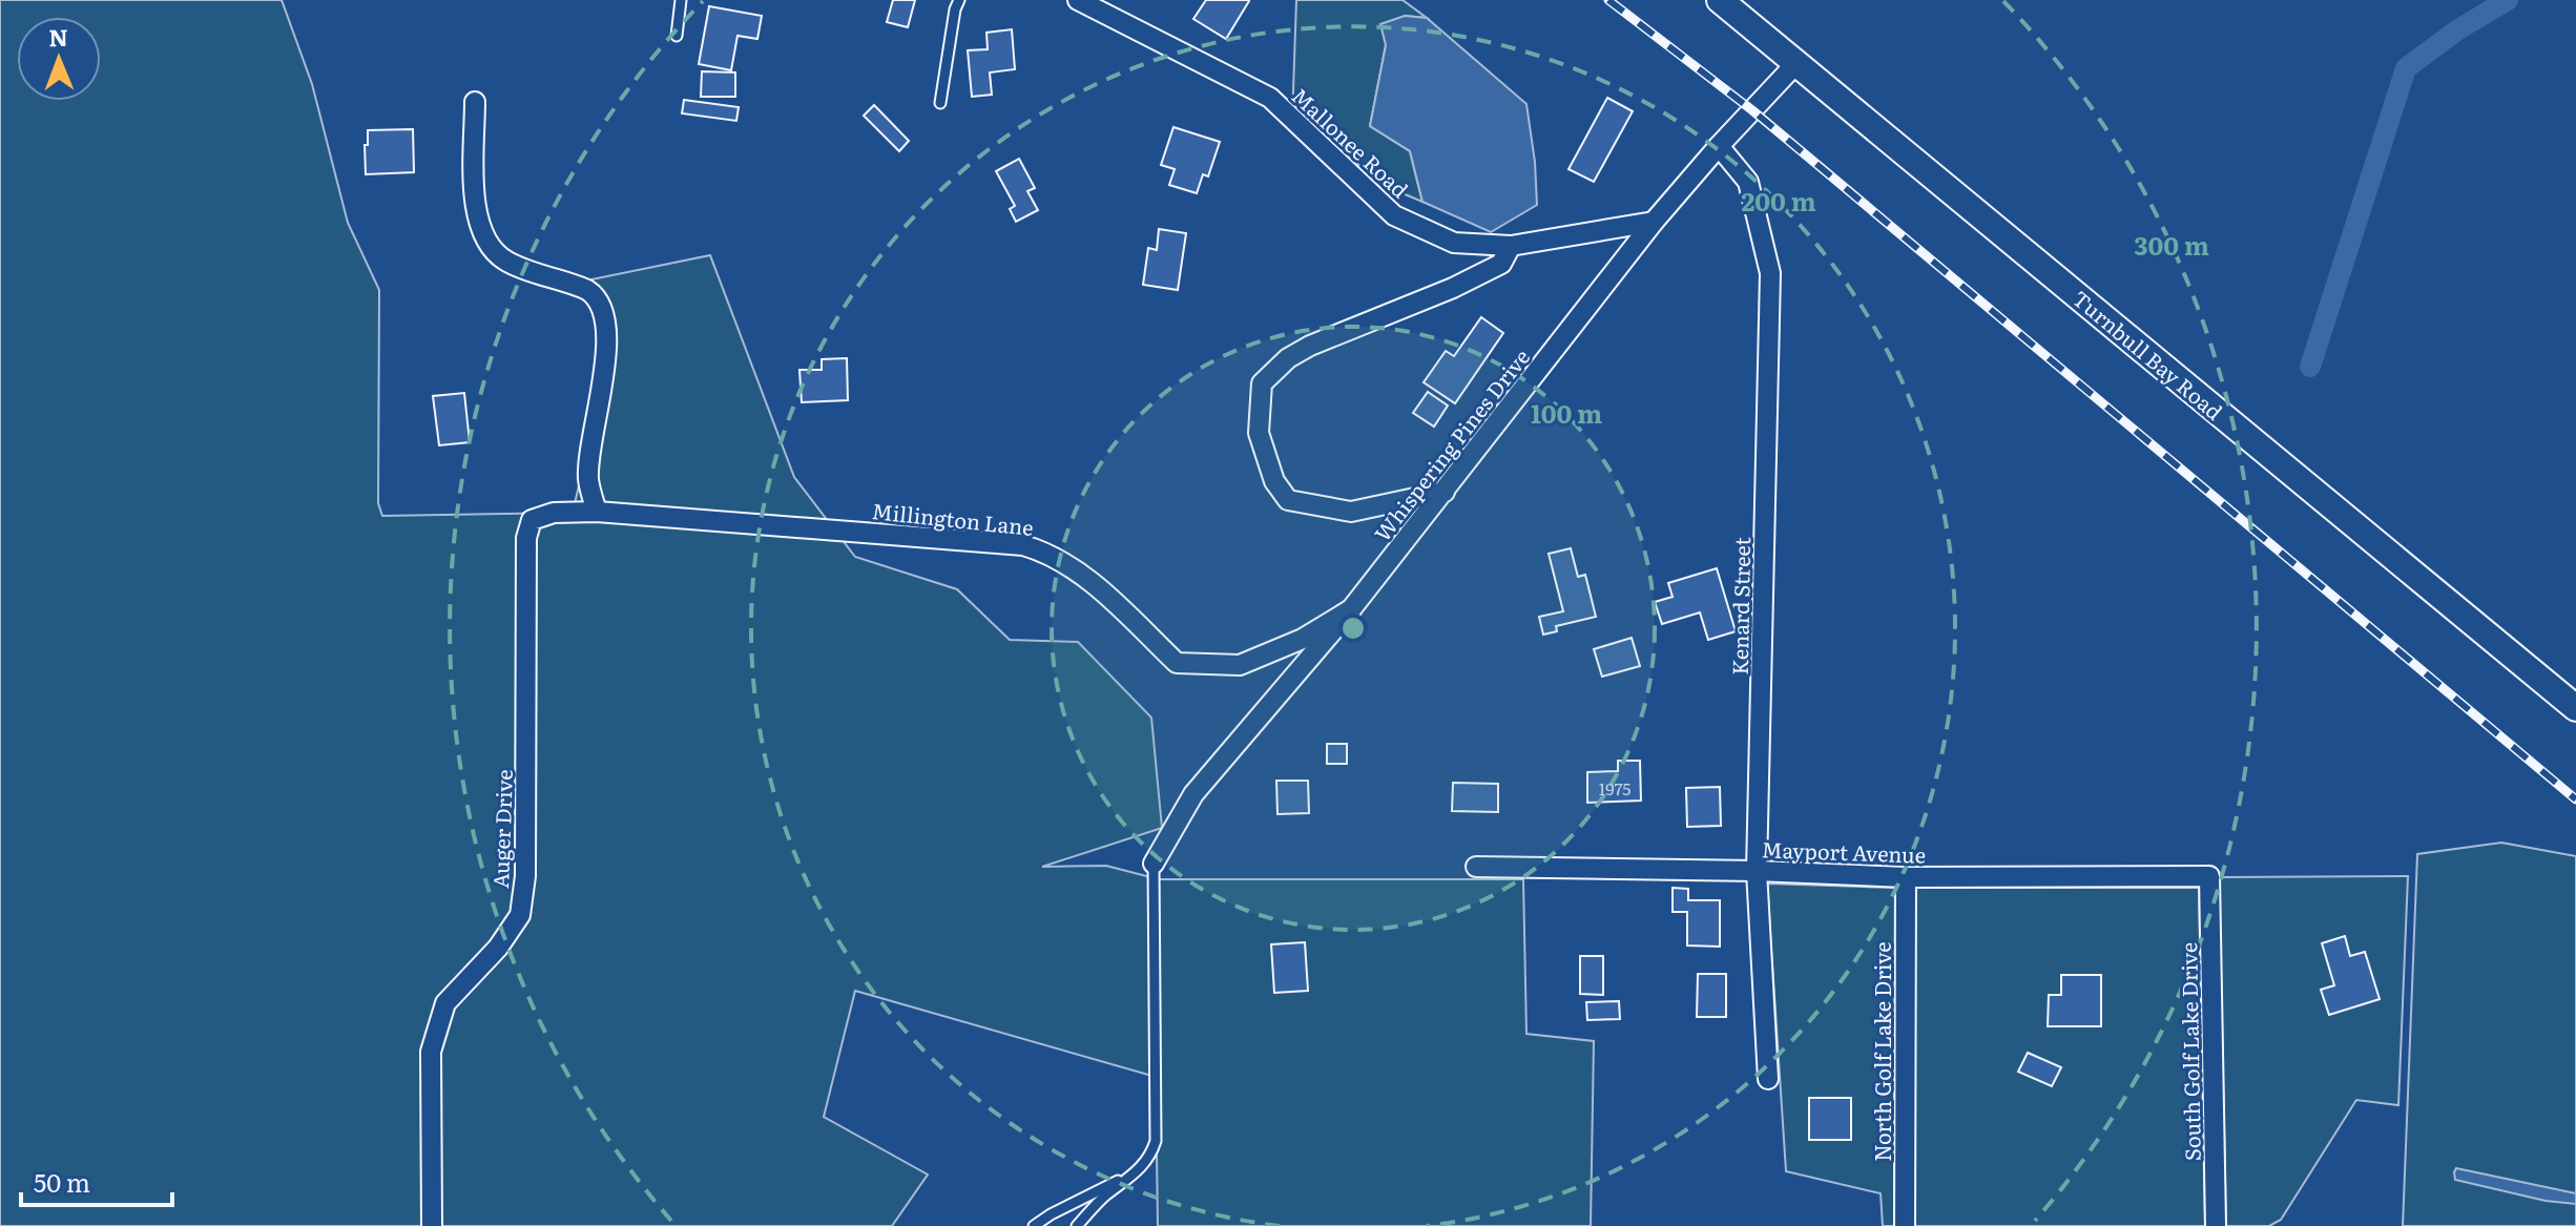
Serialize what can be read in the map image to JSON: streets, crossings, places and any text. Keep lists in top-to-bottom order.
{
  "streets": {
    "street": [
      "Mallonee Road",
      "Turnbull Bay Road",
      "Whispering Pines Drive",
      "Millington Lane",
      "Kenard Street",
      "Auger Drive",
      "Mayport Avenue",
      "North Golf Lake Drive",
      "South Golf Lake Drive"
    ]
  },
  "crossings": [
    ["Mallonee Road", "Whispering Pines Drive"],
    ["Turnbull Bay Road", "Whispering Pines Drive"],
    ["Whispering Pines Drive", "Millington Lane"],
    ["Whispering Pines Drive", "Kenard Street"],
    ["Millington Lane", "Auger Drive"],
    ["Kenard Street", "Mayport Avenue"],
    ["Mayport Avenue", "North Golf Lake Drive"],
    ["Mayport Avenue", "South Golf Lake Drive"]
  ],
  "house_numbers": ["1975"],
  "scale_bar": "50 m",
  "north": "top",
  "rings": ["200 m", "300 m", "100 m"]
}
